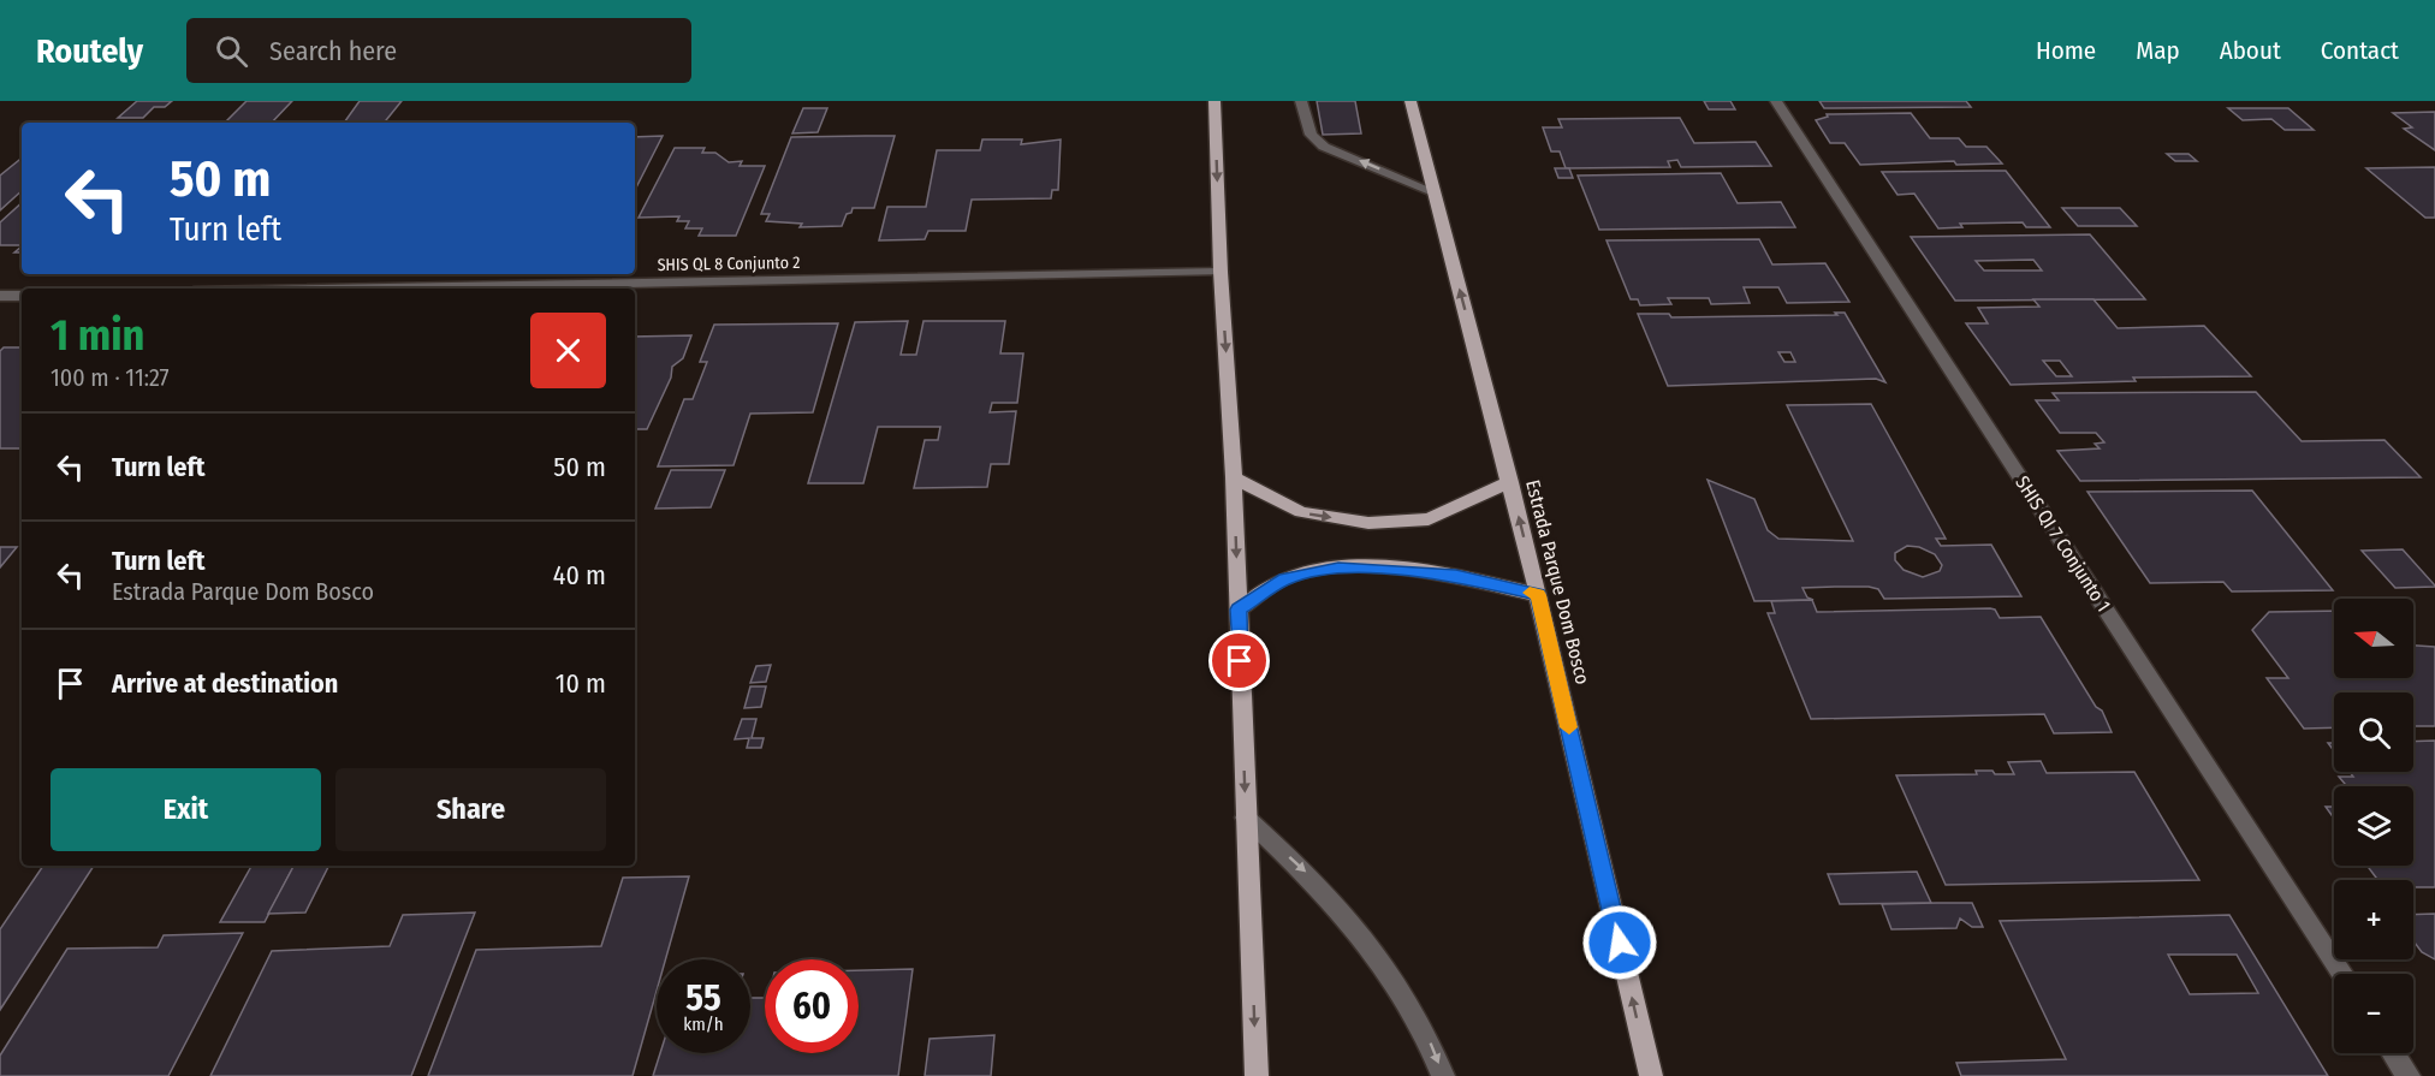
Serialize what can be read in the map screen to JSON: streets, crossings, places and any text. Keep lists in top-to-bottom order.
{
  "streets": {
    "main road": ["Estrada Parque Dom Bosco"],
    "street": ["SHIS QL 8 Conjunto 2", "SHIS QI 7 Conjunto 1"]
  },
  "one_way": ["Estrada Parque Dom Bosco"],
  "north": "left",
  "page": {
    "header": "Routely",
    "search": "Search here",
    "nav": [
      "Home",
      "Map",
      "About",
      "Contact"
    ],
    "turn": ["50 m", "Turn left"],
    "heading": ["1 min", "100 m · 11:27"],
    "list": [
      {
        "name": "Turn left",
        "value": "50 m"
      },
      {
        "name": "Turn left",
        "note": "Estrada Parque Dom Bosco",
        "value": "40 m"
      },
      {
        "name": "Arrive at destination",
        "value": "10 m"
      }
    ],
    "map_buttons": ["+", "−"],
    "buttons": ["Exit", "Share"],
    "speed": "55 km/h",
    "limit": "60"
  }
}
